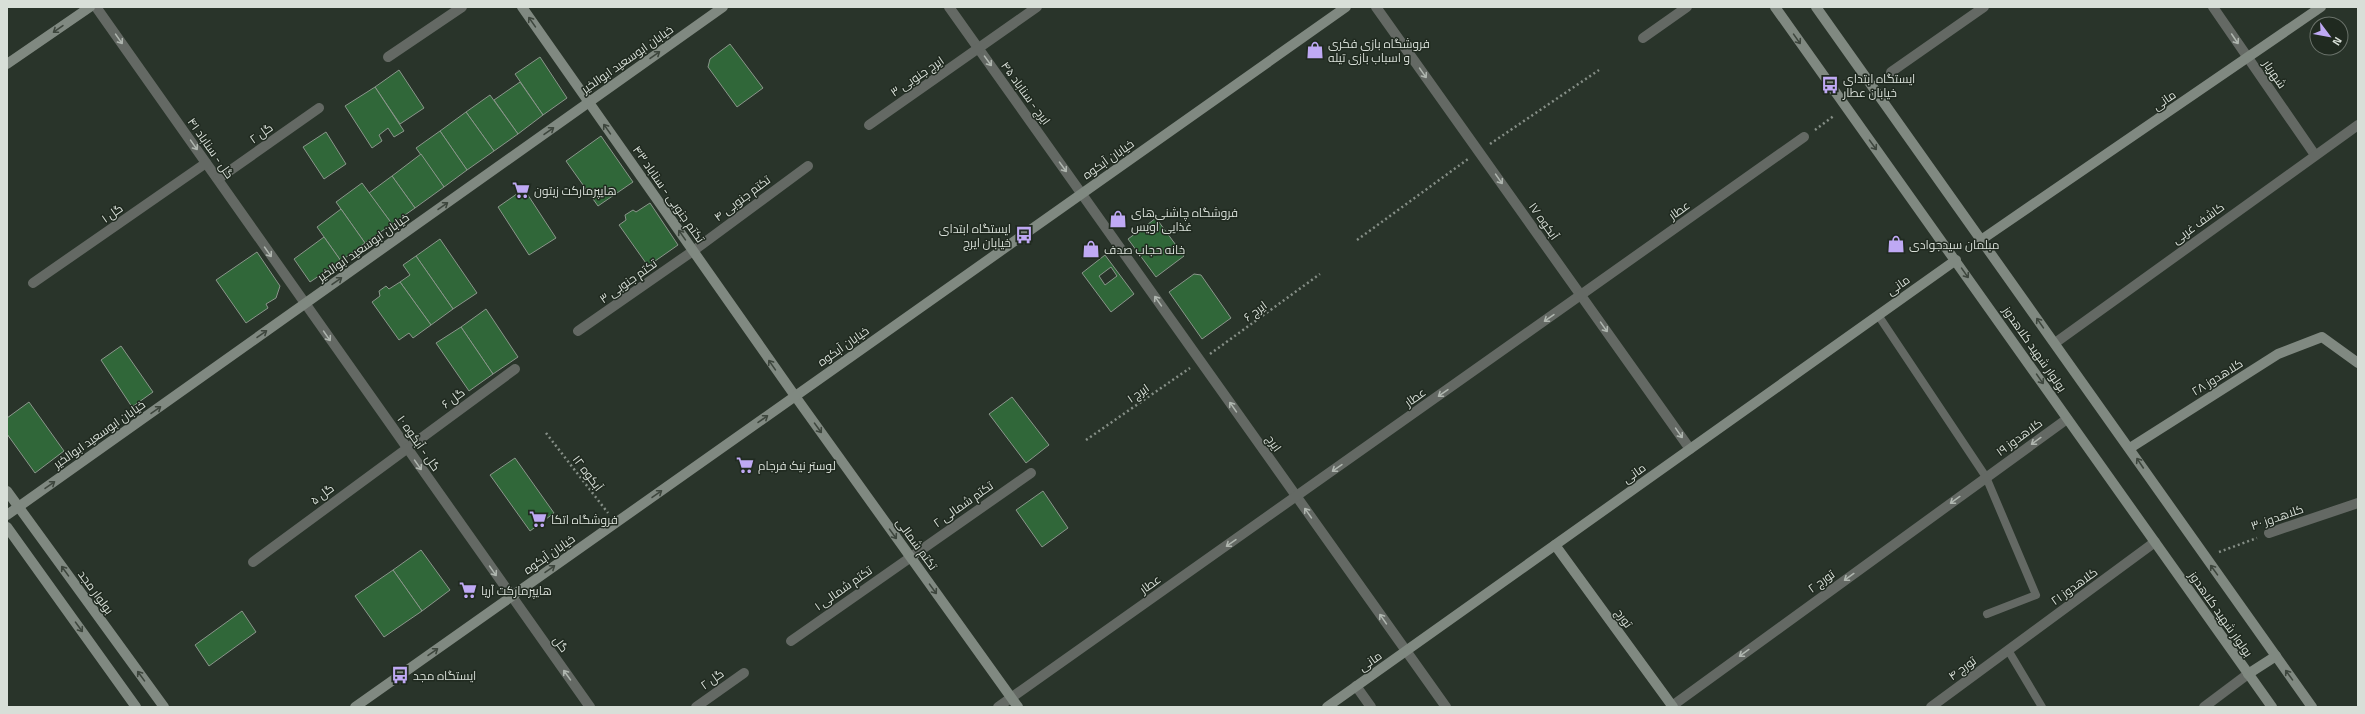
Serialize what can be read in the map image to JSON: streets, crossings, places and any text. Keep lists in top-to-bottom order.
{
  "streets": {
    "main road": [
      "خیابان ابوسعید ابوالخیر",
      "مانی",
      "خیابان آبکوه",
      "تکتم جنوبی - سناباد ۴۳",
      "بولوار شهید کلاهدوز",
      "کلاهدوز ۲۸",
      "تکتم شمالی",
      "بولوار مجد",
      "تورج"
    ],
    "street": [
      "شهریار",
      "ایرج جنوبی ۳",
      "ایرج - سناباد ۴۵",
      "گل ۲",
      "گل - سناباد ۴۱",
      "تکتم جنوبی ۴",
      "عطار",
      "گل ۱",
      "آبکوه ۱۷",
      "کاشف غربی",
      "تکتم جنوبی ۳",
      "گل ۶",
      "کلاهدوز ۱۹",
      "گل - آبکوه ۱۰",
      "ایرج",
      "گل ۵",
      "تکتم شمالی ۲",
      "کلاهدوز ۳۰",
      "تورج ۲",
      "کلاهدوز ۲۱",
      "تکتم شمالی ۱",
      "گل",
      "تورج ۴"
    ],
    "path": ["ایرج ۶", "ایرج ۱", "آبکوه ۱۲"]
  },
  "crossings": [
    ["خیابان ابوسعید ابوالخیر", "گل - سناباد ۴۱"],
    ["خیابان ابوسعید ابوالخیر", "تکتم جنوبی - سناباد ۴۳"],
    ["خیابان ابوسعید ابوالخیر", "گل - آبکوه ۱۰"],
    ["خیابان ابوسعید ابوالخیر", "بولوار مجد"],
    ["شهریار", "مانی"],
    ["شهریار", "کاشف غربی"],
    ["ایرج جنوبی ۳", "ایرج - سناباد ۴۵"],
    ["ایرج - سناباد ۴۵", "خیابان آبکوه"],
    ["ایرج - سناباد ۴۵", "ایرج"],
    ["مانی", "آبکوه ۱۷"],
    ["مانی", "بولوار شهید کلاهدوز"],
    ["مانی", "ایرج"],
    ["مانی", "تورج"],
    ["گل ۲", "گل - سناباد ۴۱"],
    ["گل - سناباد ۴۱", "گل ۱"],
    ["گل - سناباد ۴۱", "گل - آبکوه ۱۰"],
    ["خیابان آبکوه", "تکتم جنوبی - سناباد ۴۳"],
    ["خیابان آبکوه", "گل - آبکوه ۱۰"],
    ["خیابان آبکوه", "ایرج"],
    ["خیابان آبکوه", "آبکوه ۱۲"],
    ["خیابان آبکوه", "تکتم شمالی"],
    ["خیابان آبکوه", "گل"],
    ["تکتم جنوبی - سناباد ۴۳", "تکتم جنوبی ۴"],
    ["تکتم جنوبی - سناباد ۴۳", "تکتم جنوبی ۳"],
    ["تکتم جنوبی - سناباد ۴۳", "تکتم شمالی"],
    ["تکتم جنوبی ۴", "تکتم جنوبی ۳"],
    ["عطار", "آبکوه ۱۷"],
    ["عطار", "ایرج"],
    ["عطار", "تکتم شمالی"],
    ["کاشف غربی", "بولوار شهید کلاهدوز"],
    ["ایرج ۶", "ایرج ۱"],
    ["ایرج ۶", "ایرج"],
    ["بولوار شهید کلاهدوز", "کلاهدوز ۲۸"],
    ["بولوار شهید کلاهدوز", "کلاهدوز ۱۹"],
    ["بولوار شهید کلاهدوز", "کلاهدوز ۳۰"],
    ["بولوار شهید کلاهدوز", "کلاهدوز ۲۱"],
    ["ایرج ۱", "ایرج"],
    ["گل ۶", "گل - آبکوه ۱۰"],
    ["گل ۶", "گل ۵"],
    ["کلاهدوز ۱۹", "تورج ۲"],
    ["گل - آبکوه ۱۰", "گل ۵"],
    ["گل - آبکوه ۱۰", "گل"],
    ["تکتم شمالی ۲", "تکتم شمالی"],
    ["تکتم شمالی ۲", "تکتم شمالی ۱"],
    ["تکتم شمالی", "تکتم شمالی ۱"],
    ["تورج ۲", "تورج"],
    ["کلاهدوز ۲۱", "تورج ۴"]
  ],
  "one_way": [
    "خیابان ابوسعید ابوالخیر",
    "ایرج - سناباد ۴۵",
    "گل - سناباد ۴۱",
    "خیابان آبکوه",
    "تکتم جنوبی - سناباد ۴۳",
    "عطار",
    "آبکوه ۱۷",
    "کلاهدوز ۱۹",
    "گل - آبکوه ۱۰",
    "ایرج",
    "تکتم شمالی",
    "تورج ۲",
    "گل"
  ],
  "places": {
    "shop": [
      "فروشگاه بازی فکری و اسباب بازی تیله",
      "فروشگاه چاشنی‌های غذایی اویس",
      "مبلمان سیدجوادی",
      "خانه حجاب صدف"
    ],
    "bus stop": ["ایستگاه ابتدای خیابان عطار", "ایستگاه ابتدای خیابان ایرج", "ایستگاه مجد"],
    "supermarket": [
      "هایپرمارکت زیتون",
      "لوستر نیک فرجام",
      "فروشگاه اتکا",
      "هایپرمارکت آریا"
    ]
  },
  "north": "bottom right"
}
